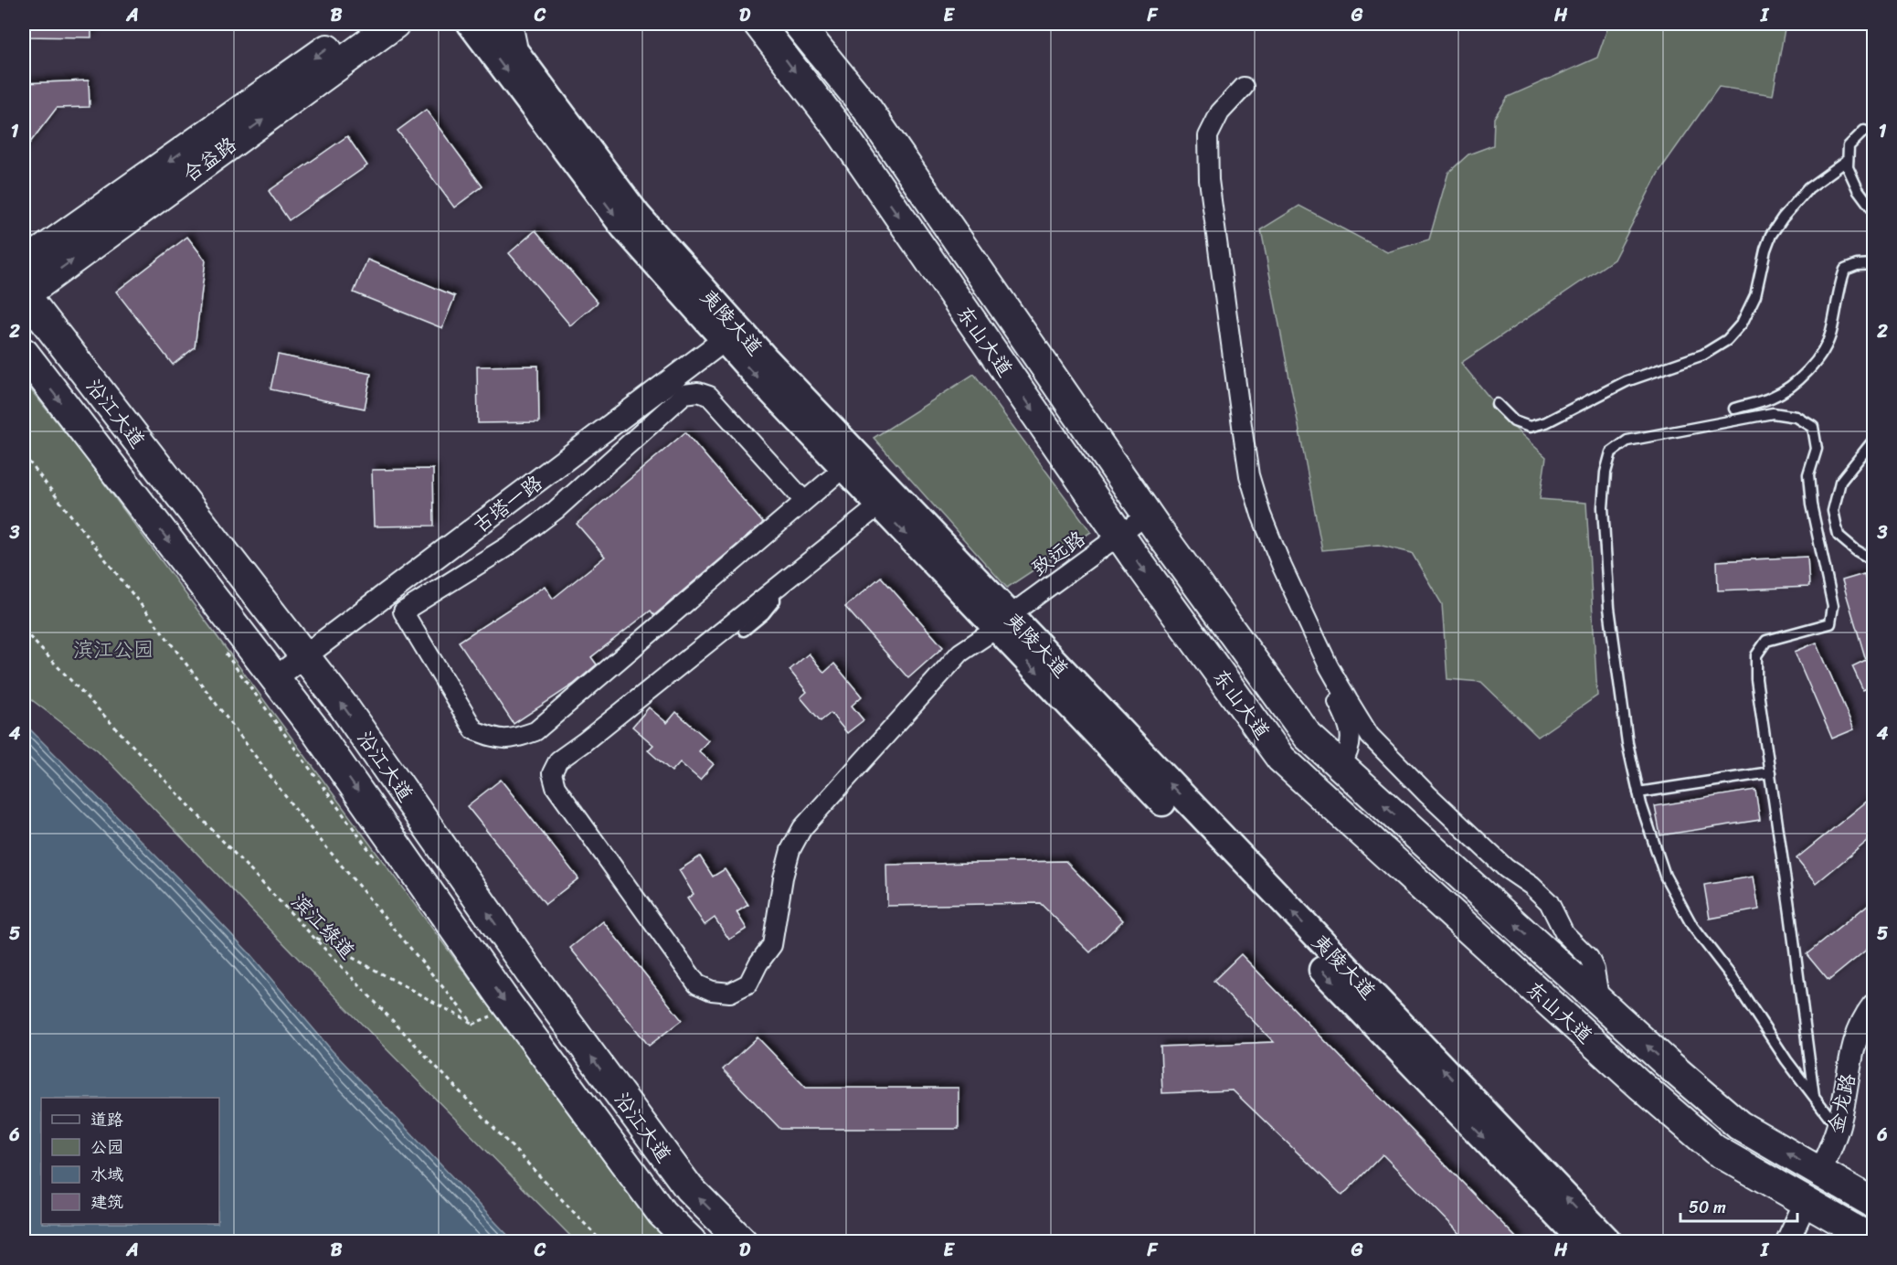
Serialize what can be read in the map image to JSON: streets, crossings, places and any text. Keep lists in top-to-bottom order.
{
  "streets": {
    "main road": [
      "合益路",
      "夷陵大道",
      "东山大道",
      "沿江大道"
    ],
    "street": ["古塔一路", "致远路", "金龙路"],
    "path": ["滨江绿道"]
  },
  "crossings": [
    ["合益路", "沿江大道"],
    ["夷陵大道", "古塔一路"],
    ["夷陵大道", "致远路"],
    ["东山大道", "致远路"],
    ["东山大道", "金龙路"],
    ["沿江大道", "古塔一路"]
  ],
  "parks": ["滨江公园"],
  "legend": [
    "道路",
    "公园",
    "水域",
    "建筑"
  ],
  "scale_bar": "50 m",
  "grid": {
    "columns": [
      "A",
      "B",
      "C",
      "D",
      "E",
      "F",
      "G",
      "H",
      "I"
    ],
    "rows": [
      "1",
      "2",
      "3",
      "4",
      "5",
      "6"
    ]
  }
}
